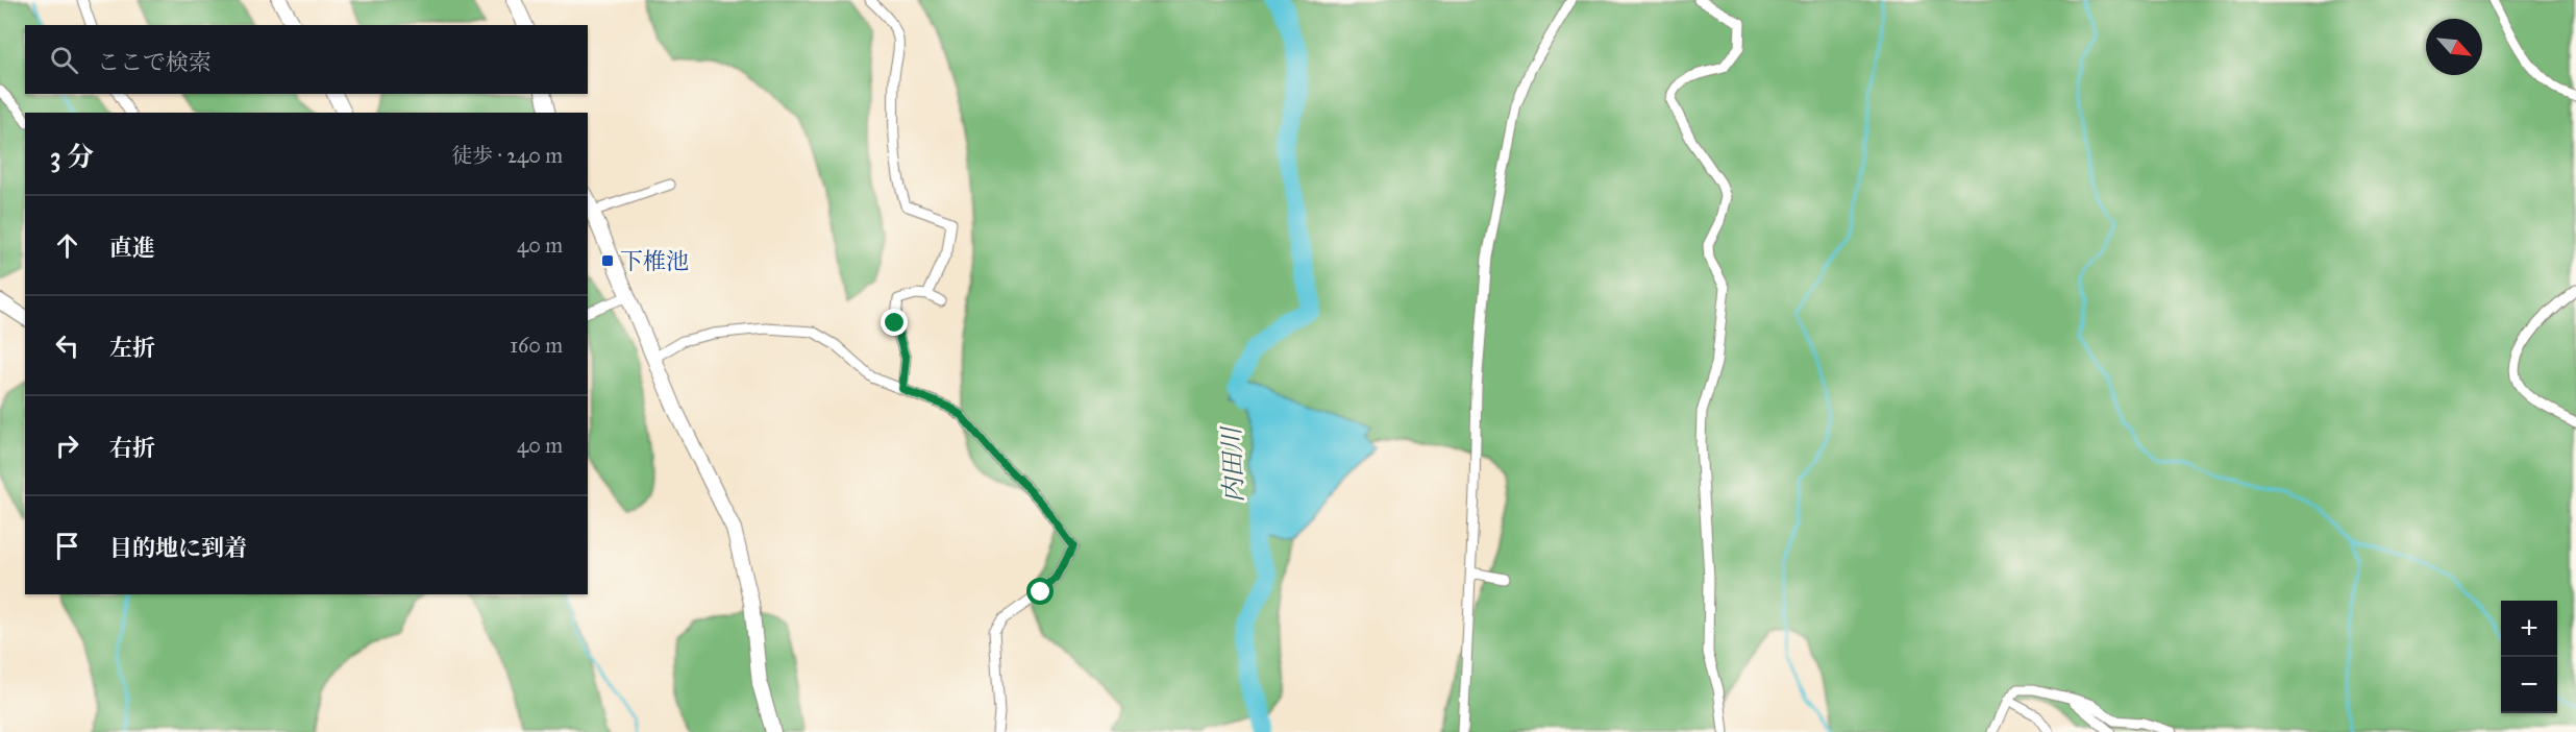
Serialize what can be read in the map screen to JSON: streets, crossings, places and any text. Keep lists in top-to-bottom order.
{
  "water": ["内田川"],
  "places": {
    "transit": ["下椎池"]
  },
  "north": "bottom right",
  "page": {
    "search": "ここで検索",
    "heading": ["3 分", "徒歩 · 240 m"],
    "list": [
      ["直進", "40 m"],
      ["左折", "160 m"],
      ["右折", "40 m"],
      "目的地に到着"
    ],
    "map_buttons": ["+", "−"]
  }
}
